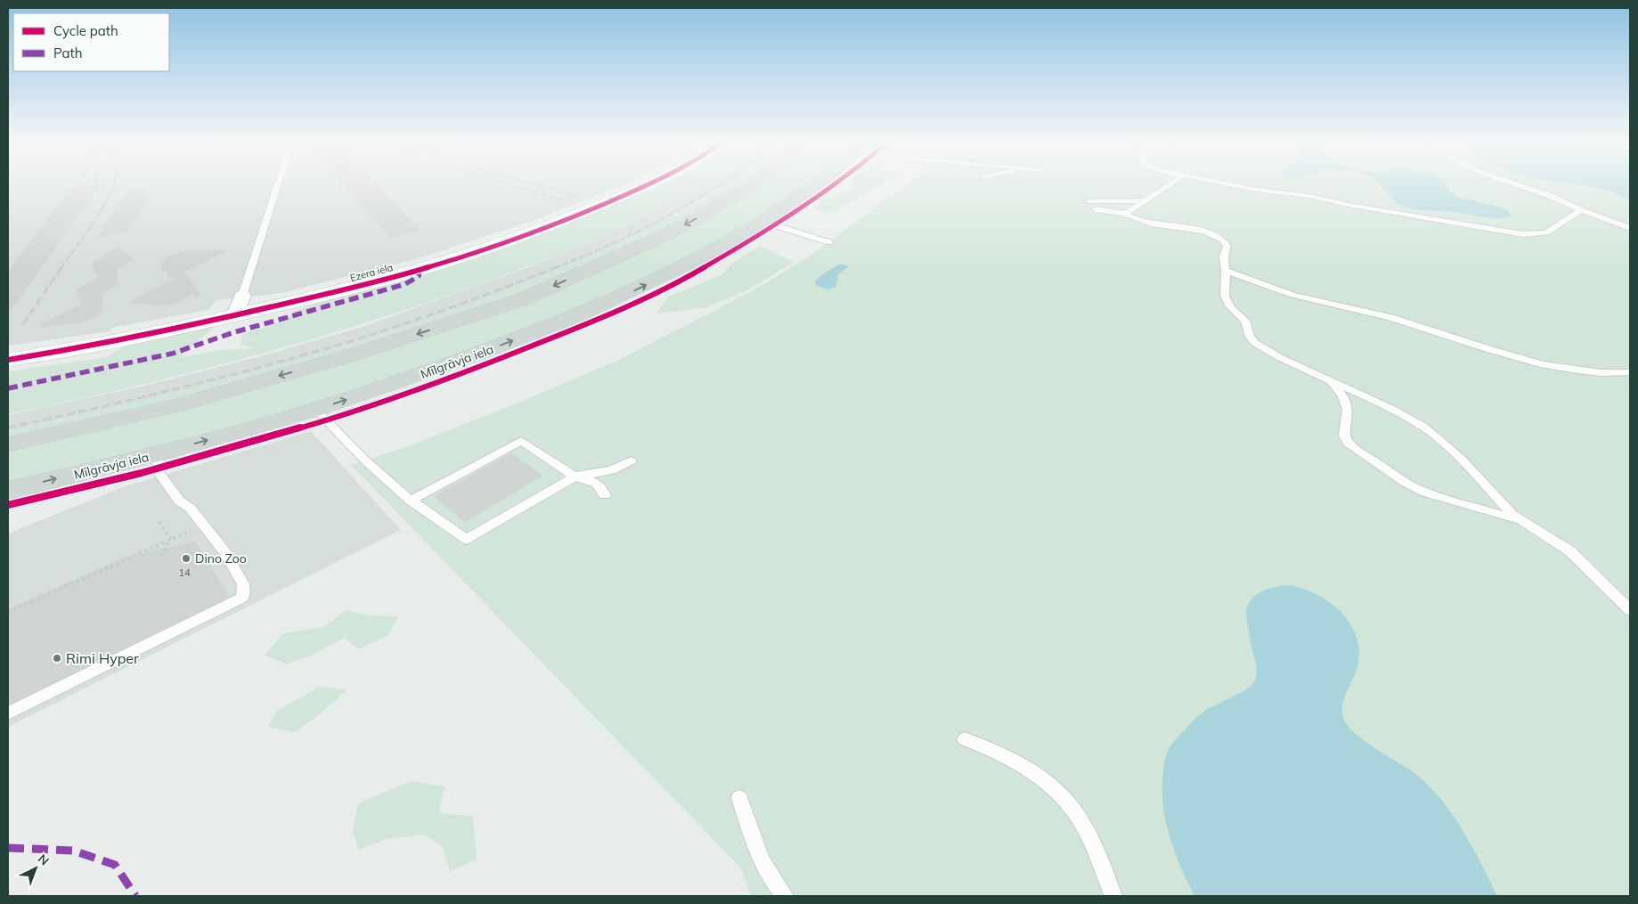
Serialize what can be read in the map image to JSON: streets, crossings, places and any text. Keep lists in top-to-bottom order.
{
  "streets": {
    "main road": ["Mīlgrāvja iela"],
    "street": ["Ezera iela"]
  },
  "places": ["Dino Zoo", "Rimi Hyper"],
  "house_numbers": ["14"],
  "legend": ["Cycle path", "Path"],
  "north": "top right"
}
